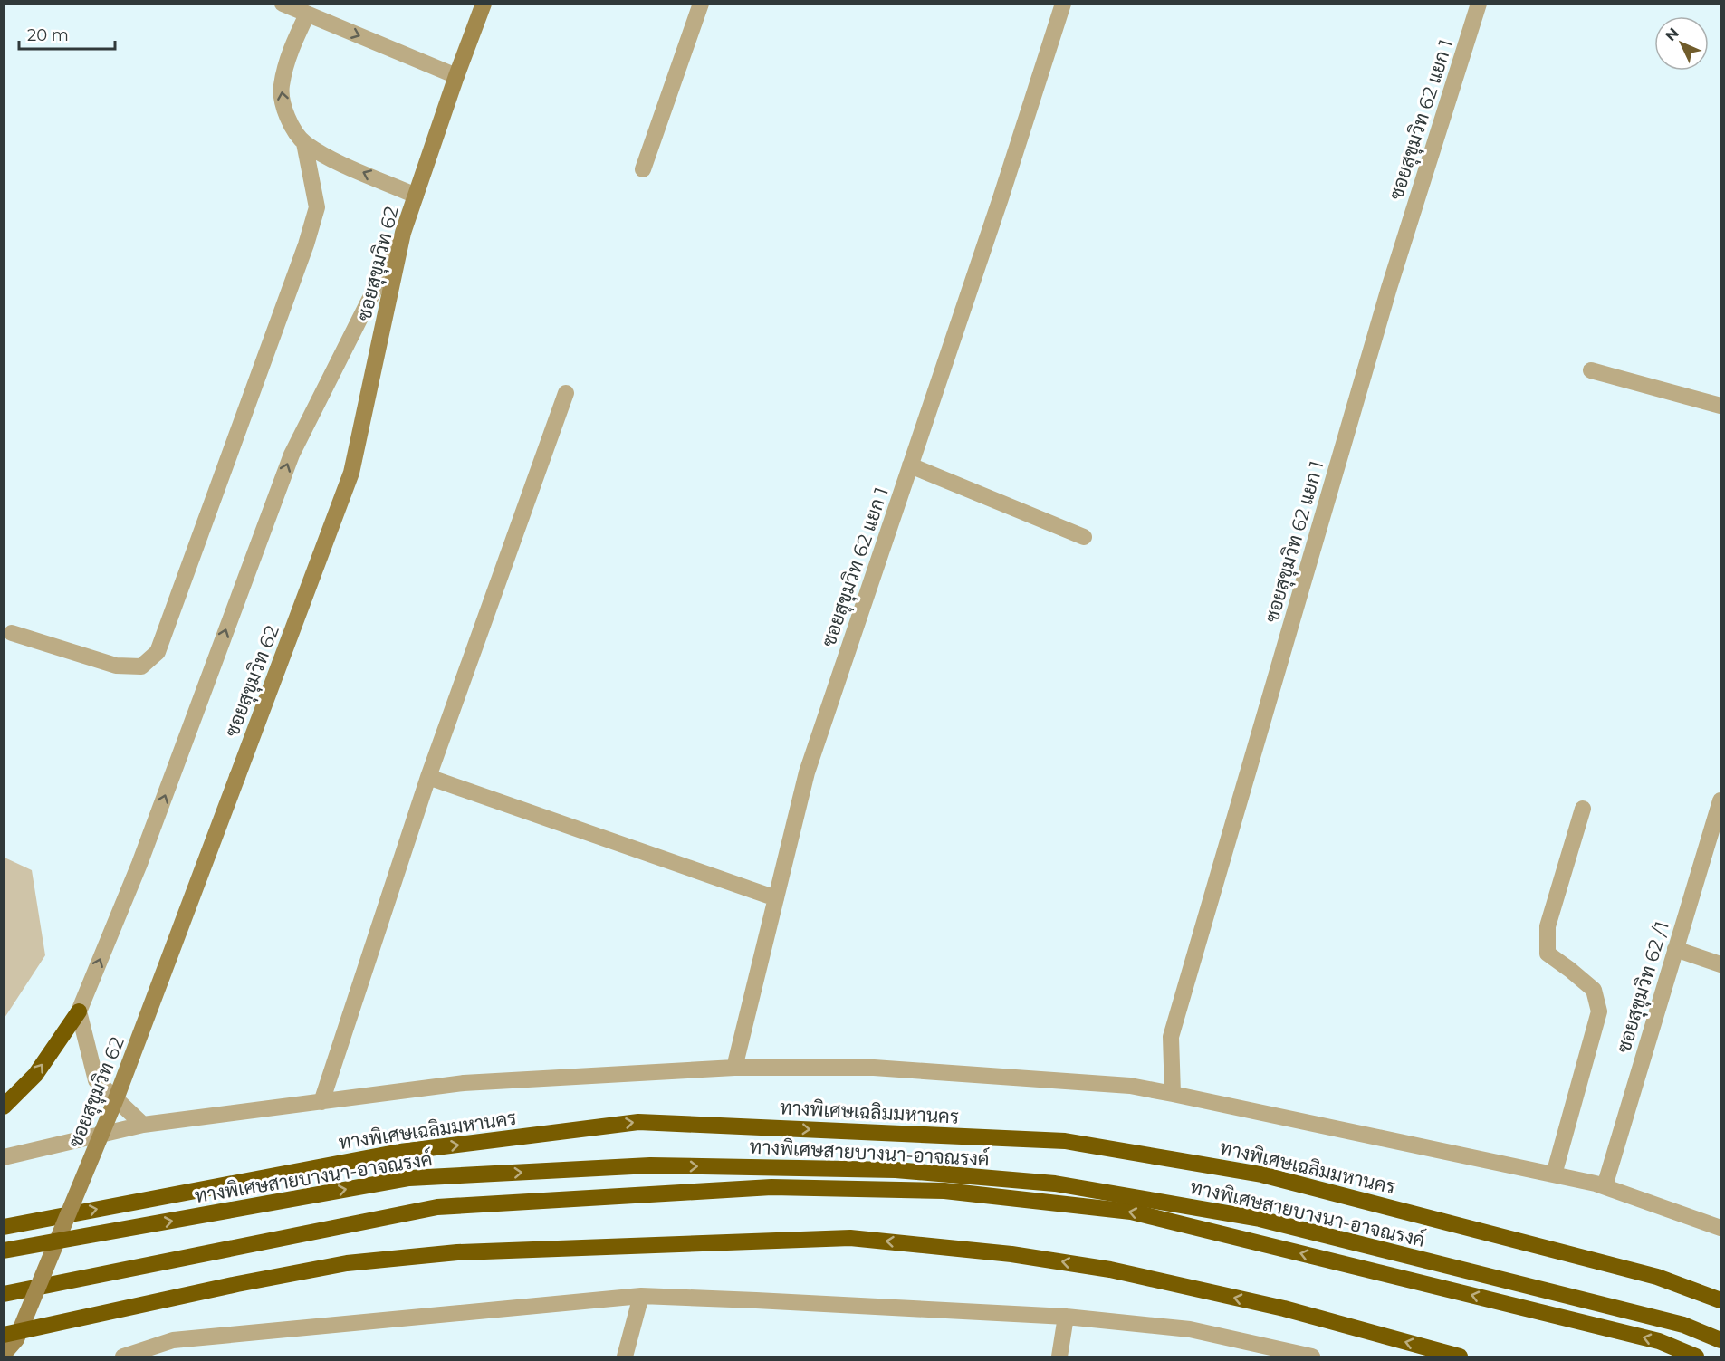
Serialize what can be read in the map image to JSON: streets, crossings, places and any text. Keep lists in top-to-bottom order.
{
  "streets": {
    "highway": ["ทางพิเศษเฉลิมมหานคร", "ทางพิเศษสายบางนา-อาจณรงค์"],
    "street": ["ซอยสุขุมวิท 62 แยก 1", "ซอยสุขุมวิท 62", "ซอยสุขุมวิท 62 /1"]
  },
  "scale_bar": "20 m",
  "north": "top left"
}
